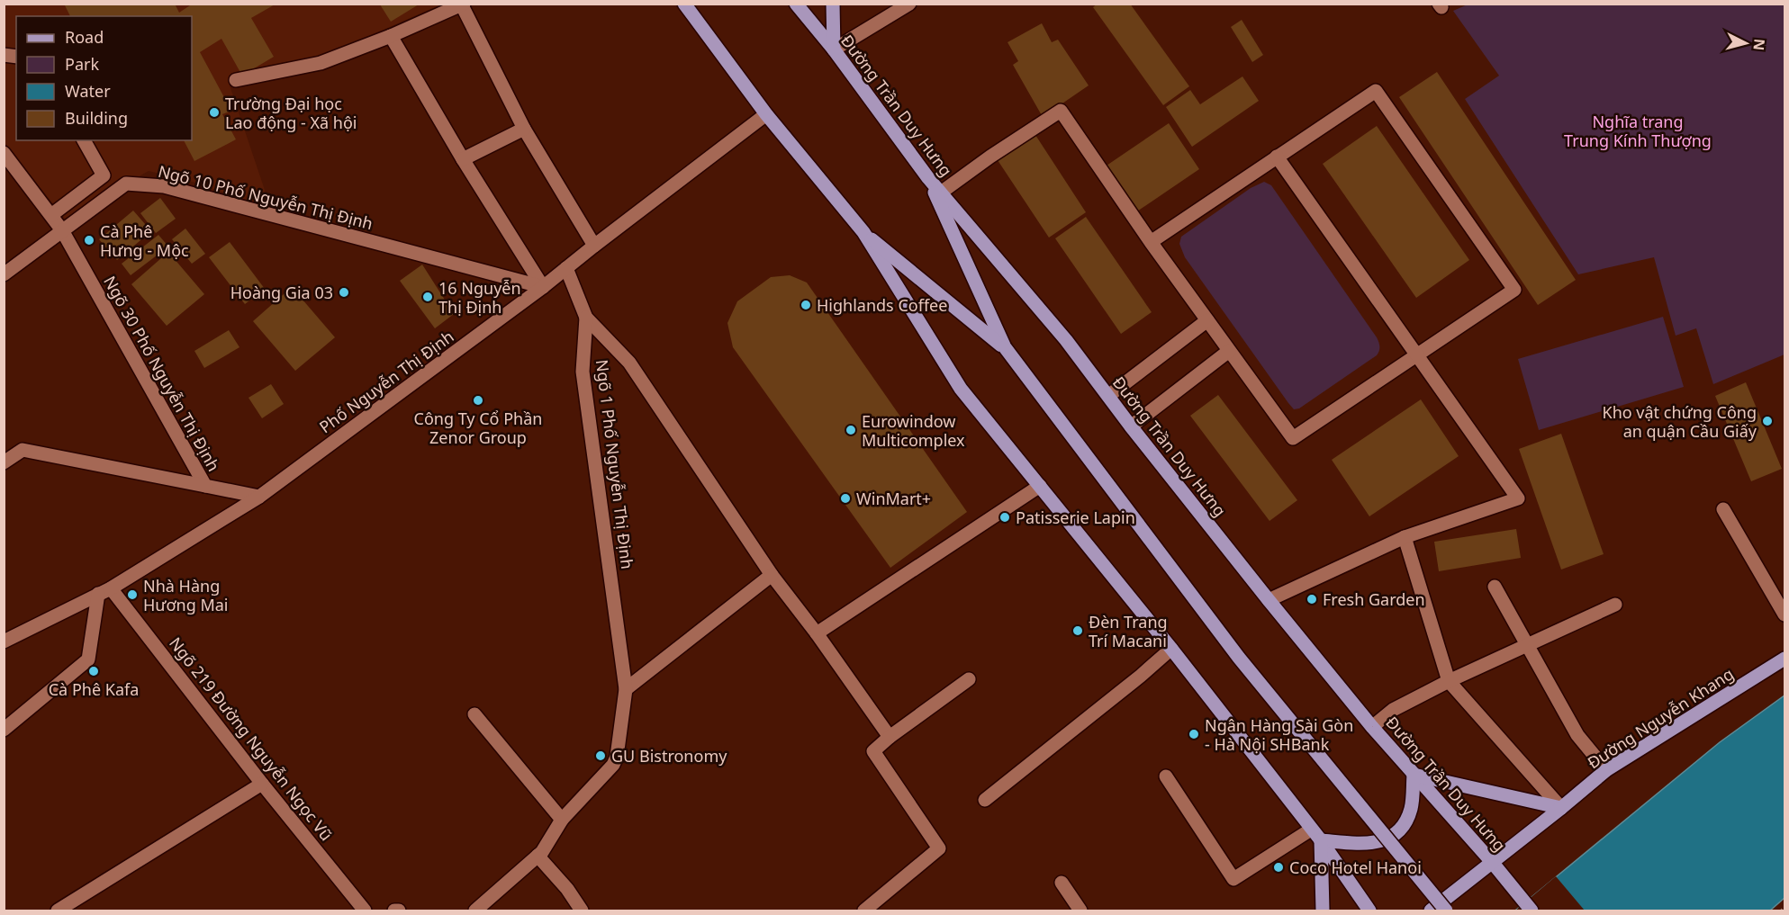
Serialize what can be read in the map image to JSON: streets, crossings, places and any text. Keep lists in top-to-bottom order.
{
  "streets": {
    "main road": ["Đường Trần Duy Hưng", "Đường Nguyễn Khang"],
    "street": [
      "Ngõ 10 Phố Nguyễn Thị Định",
      "Ngõ 30 Phố Nguyễn Thị Định",
      "Phố Nguyễn Thị Định",
      "Ngõ 1 Phố Nguyễn Thị Định",
      "Ngõ 219 Đường Nguyễn Ngọc Vũ"
    ]
  },
  "crossings": [
    ["Đường Trần Duy Hưng", "Đường Nguyễn Khang"],
    ["Ngõ 10 Phố Nguyễn Thị Định", "Ngõ 30 Phố Nguyễn Thị Định"],
    ["Ngõ 10 Phố Nguyễn Thị Định", "Phố Nguyễn Thị Định"],
    ["Ngõ 30 Phố Nguyễn Thị Định", "Phố Nguyễn Thị Định"],
    ["Phố Nguyễn Thị Định", "Ngõ 219 Đường Nguyễn Ngọc Vũ"]
  ],
  "parks": ["Nghĩa trang Trung Kính Thượng"],
  "places": [
    "Trường Đại học Lao động - Xã hội",
    "Cà Phê Hưng - Mộc",
    "Hoàng Gia 03",
    "16 Nguyễn Thị Định",
    "Highlands Coffee",
    "Công Ty Cổ Phần Zenor Group",
    "Kho vật chứng Công an quận Cầu Giấy",
    "Eurowindow Multicomplex",
    "WinMart+",
    "Patisserie Lapin",
    "Nhà Hàng Hương Mai",
    "Fresh Garden",
    "Đèn Trang Trí Macani",
    "Cà Phê Kafa",
    "Ngân Hàng Sài Gòn - Hà Nội SHBank",
    "GU Bistronomy",
    "Coco Hotel Hanoi"
  ],
  "legend": [
    "Road",
    "Park",
    "Water",
    "Building"
  ],
  "north": "right"
}
